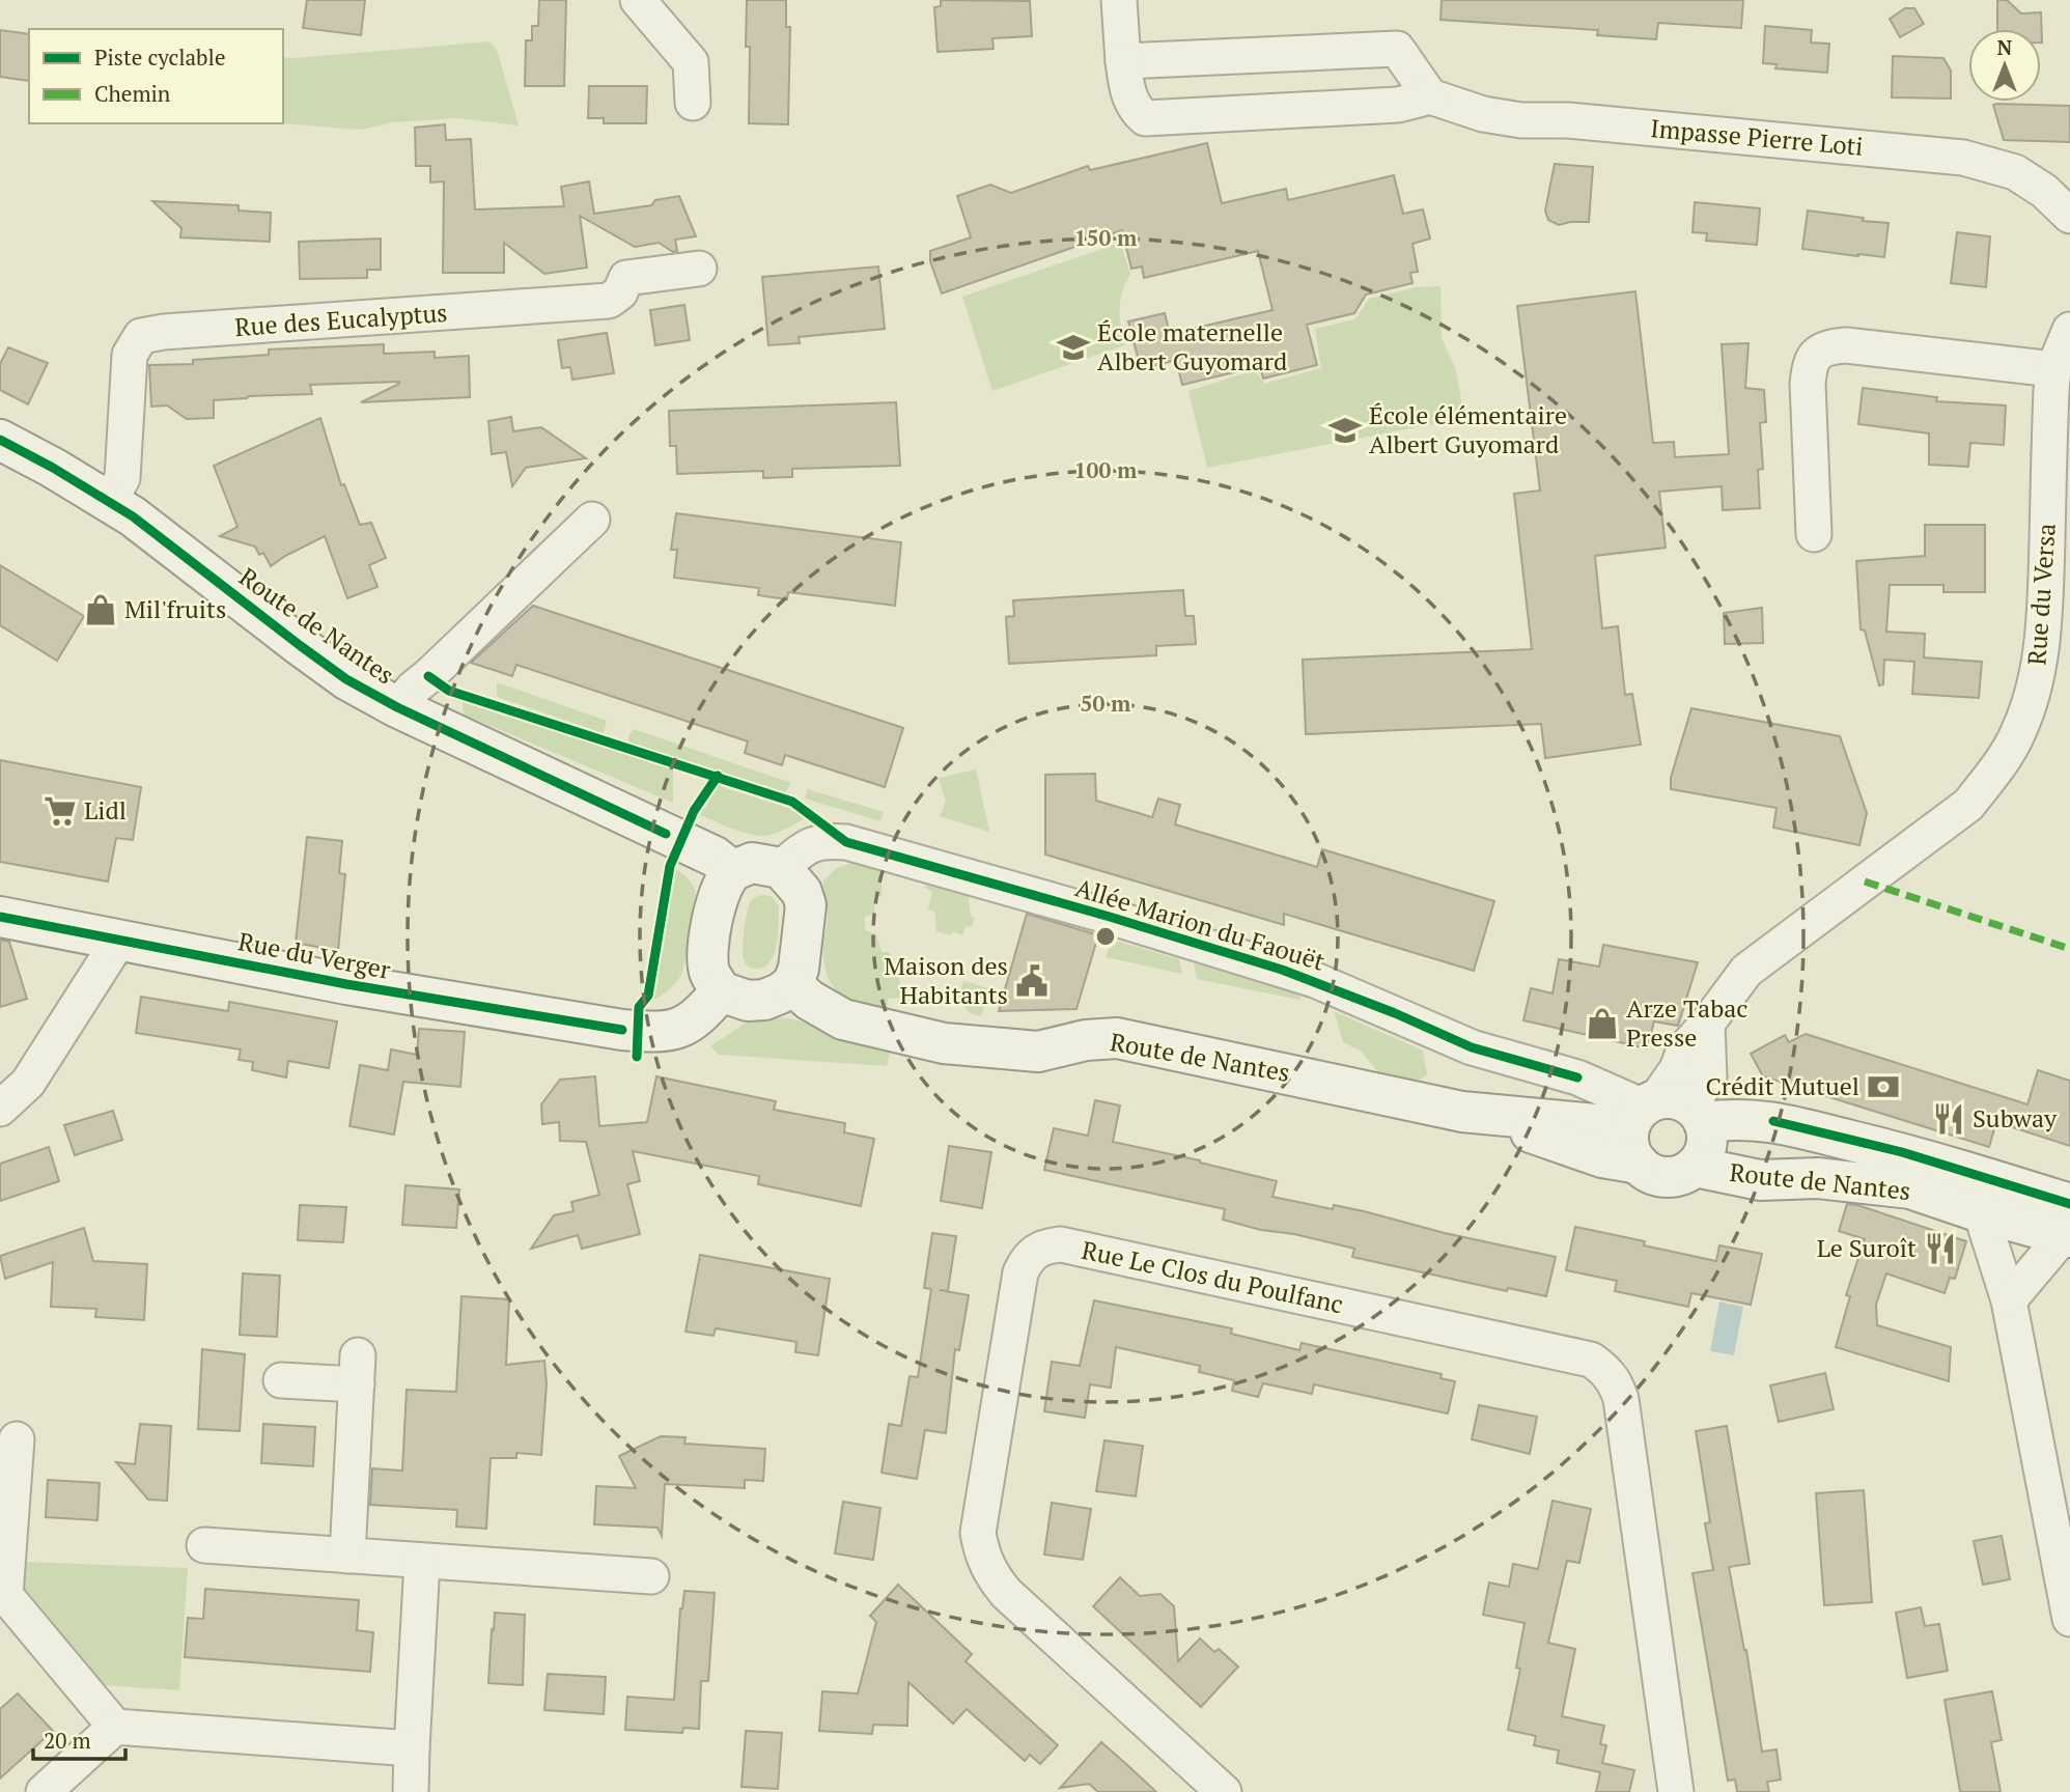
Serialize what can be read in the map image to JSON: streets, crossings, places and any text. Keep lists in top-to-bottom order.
{
  "streets": {
    "main road": ["Route de Nantes", "Rue du Verger"],
    "street": [
      "Impasse Pierre Loti",
      "Rue des Eucalyptus",
      "Rue du Versa",
      "Allée Marion du Faouët",
      "Rue Le Clos du Poulfanc"
    ]
  },
  "crossings": [
    ["Rue des Eucalyptus", "Route de Nantes"],
    ["Rue du Versa", "Route de Nantes"],
    ["Rue du Versa", "Allée Marion du Faouët"],
    ["Route de Nantes", "Allée Marion du Faouët"],
    ["Route de Nantes", "Rue du Verger"],
    ["Allée Marion du Faouët", "Rue du Verger"]
  ],
  "places": {
    "school or university": ["École maternelle Albert Guyomard", "École élémentaire Albert Guyomard"],
    "shop": ["Mil'fruits", "Arze Tabac Presse"],
    "supermarket": ["Lidl"],
    "public building": ["Maison des Habitants"],
    "bank": ["Crédit Mutuel"],
    "restaurant": ["Subway", "Le Suroît"]
  },
  "legend": ["Piste cyclable", "Chemin"],
  "scale_bar": "20 m",
  "north": "top",
  "rings": ["150 m", "100 m", "50 m"]
}
